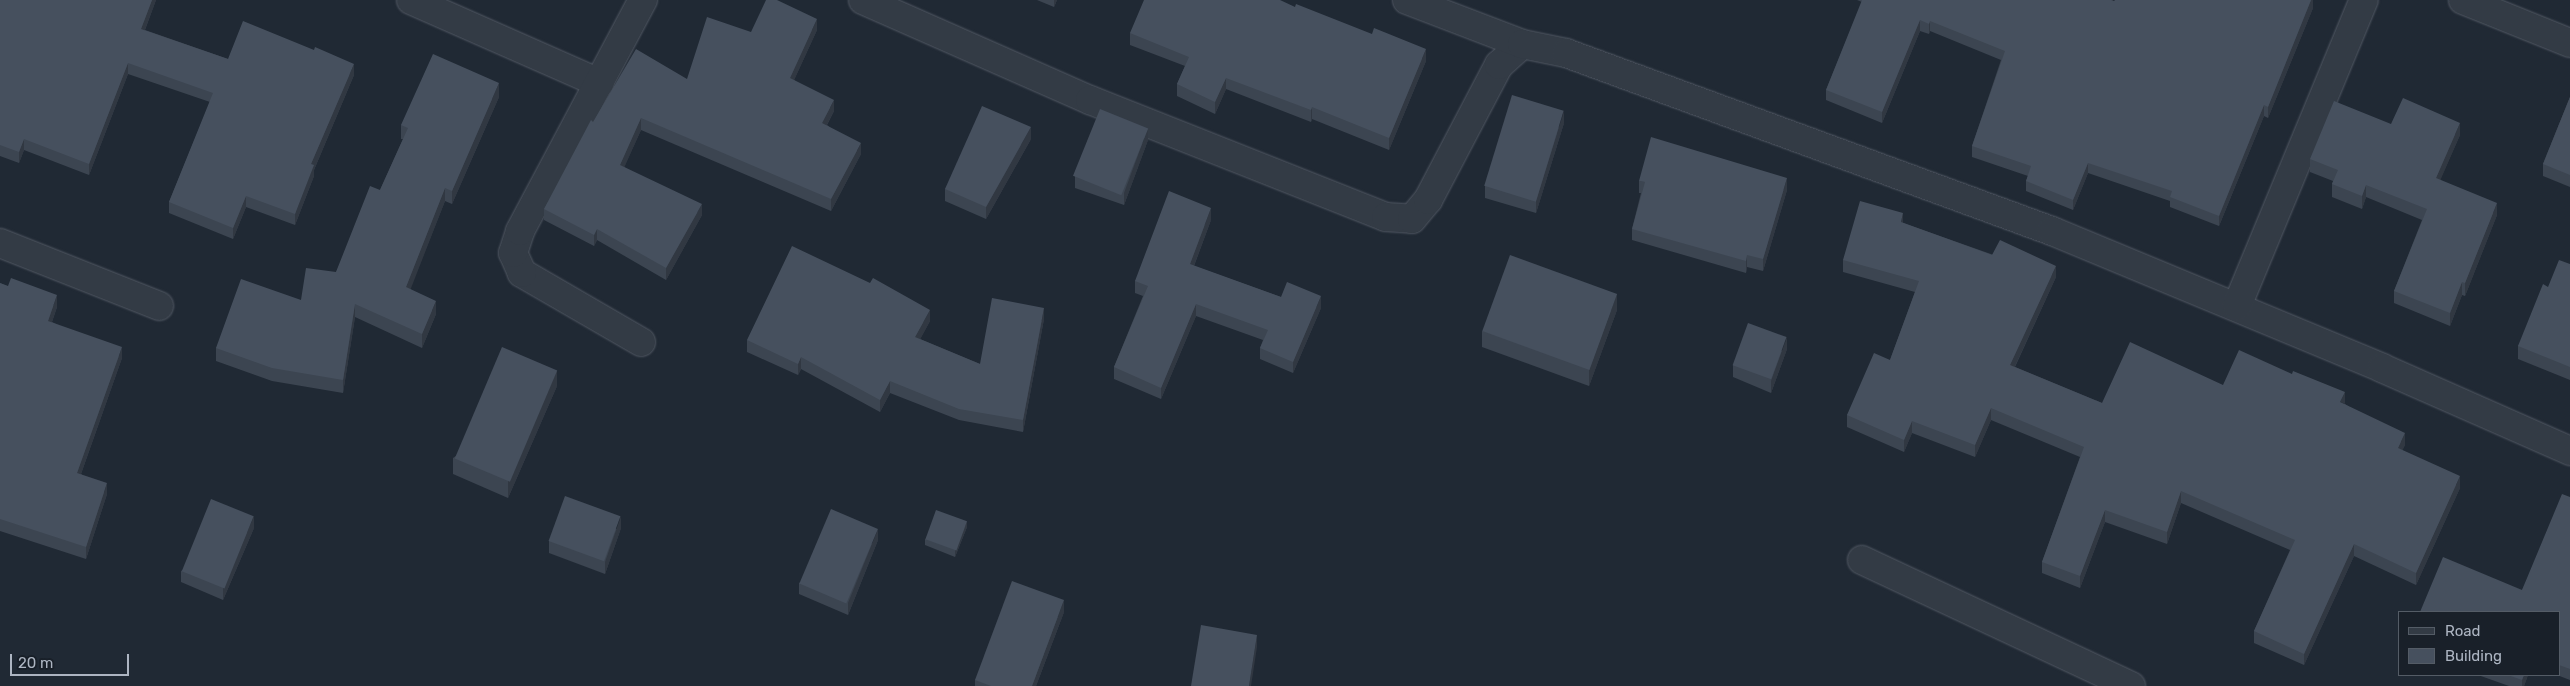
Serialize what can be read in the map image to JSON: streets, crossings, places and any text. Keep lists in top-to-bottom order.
{
  "legend": ["Road", "Building"],
  "scale_bar": "20 m"
}
